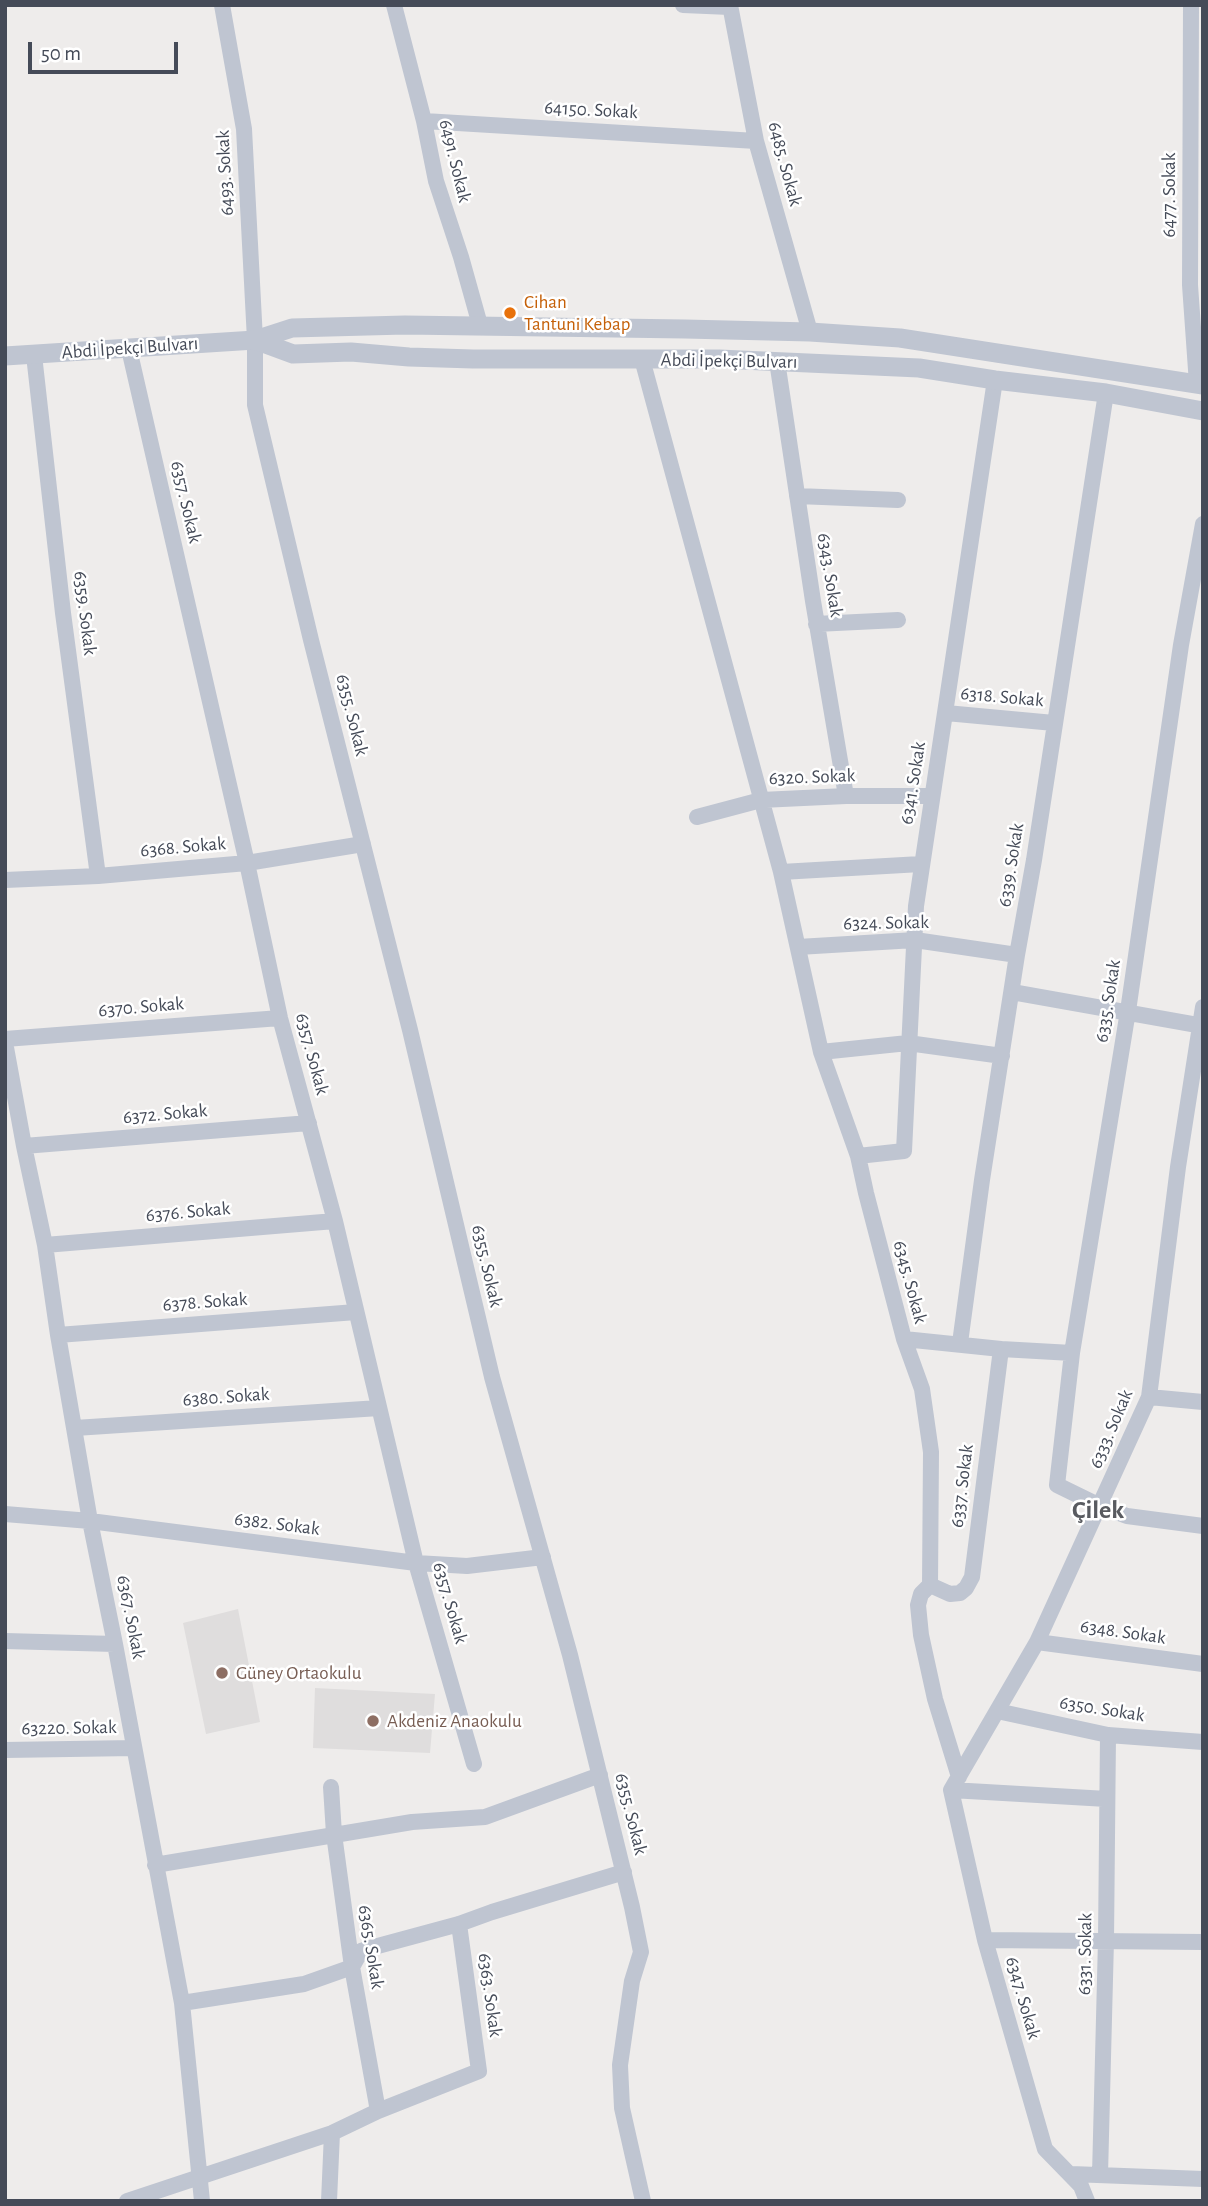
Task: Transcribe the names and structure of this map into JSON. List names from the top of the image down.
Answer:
{
  "streets": {
    "street": [
      "64150. Sokak",
      "6491. Sokak",
      "6485. Sokak",
      "6493. Sokak",
      "6477. Sokak",
      "Abdi İpekçi Bulvarı",
      "6357. Sokak",
      "6343. Sokak",
      "6359. Sokak",
      "6318. Sokak",
      "6355. Sokak",
      "6320. Sokak",
      "6341. Sokak",
      "6368. Sokak",
      "6339. Sokak",
      "6324. Sokak",
      "6335. Sokak",
      "6370. Sokak",
      "6372. Sokak",
      "6376. Sokak",
      "6345. Sokak",
      "6378. Sokak",
      "6380. Sokak",
      "6333. Sokak",
      "6337. Sokak",
      "6382. Sokak",
      "6367. Sokak",
      "6348. Sokak",
      "6350. Sokak",
      "63220. Sokak",
      "6365. Sokak",
      "6331. Sokak",
      "6363. Sokak",
      "6347. Sokak"
    ]
  },
  "crossings": [
    ["64150. Sokak", "6491. Sokak"],
    ["64150. Sokak", "6485. Sokak"],
    ["6491. Sokak", "Abdi İpekçi Bulvarı"],
    ["6485. Sokak", "Abdi İpekçi Bulvarı"],
    ["6493. Sokak", "Abdi İpekçi Bulvarı"],
    ["6493. Sokak", "6355. Sokak"],
    ["6477. Sokak", "Abdi İpekçi Bulvarı"],
    ["Abdi İpekçi Bulvarı", "6357. Sokak"],
    ["Abdi İpekçi Bulvarı", "6343. Sokak"],
    ["Abdi İpekçi Bulvarı", "6359. Sokak"],
    ["Abdi İpekçi Bulvarı", "6355. Sokak"],
    ["Abdi İpekçi Bulvarı", "6341. Sokak"],
    ["Abdi İpekçi Bulvarı", "6339. Sokak"],
    ["Abdi İpekçi Bulvarı", "6345. Sokak"],
    ["6357. Sokak", "6368. Sokak"],
    ["6357. Sokak", "6370. Sokak"],
    ["6357. Sokak", "6372. Sokak"],
    ["6357. Sokak", "6376. Sokak"],
    ["6357. Sokak", "6378. Sokak"],
    ["6357. Sokak", "6380. Sokak"],
    ["6357. Sokak", "6382. Sokak"],
    ["6343. Sokak", "6320. Sokak"],
    ["6359. Sokak", "6368. Sokak"],
    ["6318. Sokak", "6341. Sokak"],
    ["6318. Sokak", "6339. Sokak"],
    ["6355. Sokak", "6368. Sokak"],
    ["6355. Sokak", "6382. Sokak"],
    ["6320. Sokak", "6341. Sokak"],
    ["6320. Sokak", "6345. Sokak"],
    ["6341. Sokak", "6324. Sokak"],
    ["6341. Sokak", "6345. Sokak"],
    ["6339. Sokak", "6324. Sokak"],
    ["6324. Sokak", "6345. Sokak"],
    ["6335. Sokak", "6333. Sokak"],
    ["6370. Sokak", "6367. Sokak"],
    ["6372. Sokak", "6367. Sokak"],
    ["6376. Sokak", "6367. Sokak"],
    ["6345. Sokak", "6333. Sokak"],
    ["6345. Sokak", "6337. Sokak"],
    ["6345. Sokak", "6347. Sokak"],
    ["6378. Sokak", "6367. Sokak"],
    ["6380. Sokak", "6367. Sokak"],
    ["6333. Sokak", "6348. Sokak"],
    ["6333. Sokak", "6350. Sokak"],
    ["6333. Sokak", "6347. Sokak"],
    ["6382. Sokak", "6367. Sokak"],
    ["6367. Sokak", "63220. Sokak"],
    ["6350. Sokak", "6331. Sokak"],
    ["6365. Sokak", "6363. Sokak"]
  ],
  "districts": ["Çilek"],
  "places": ["Cihan Tantuni Kebap", "Güney Ortaokulu", "Akdeniz Anaokulu"],
  "scale_bar": "50 m"
}
